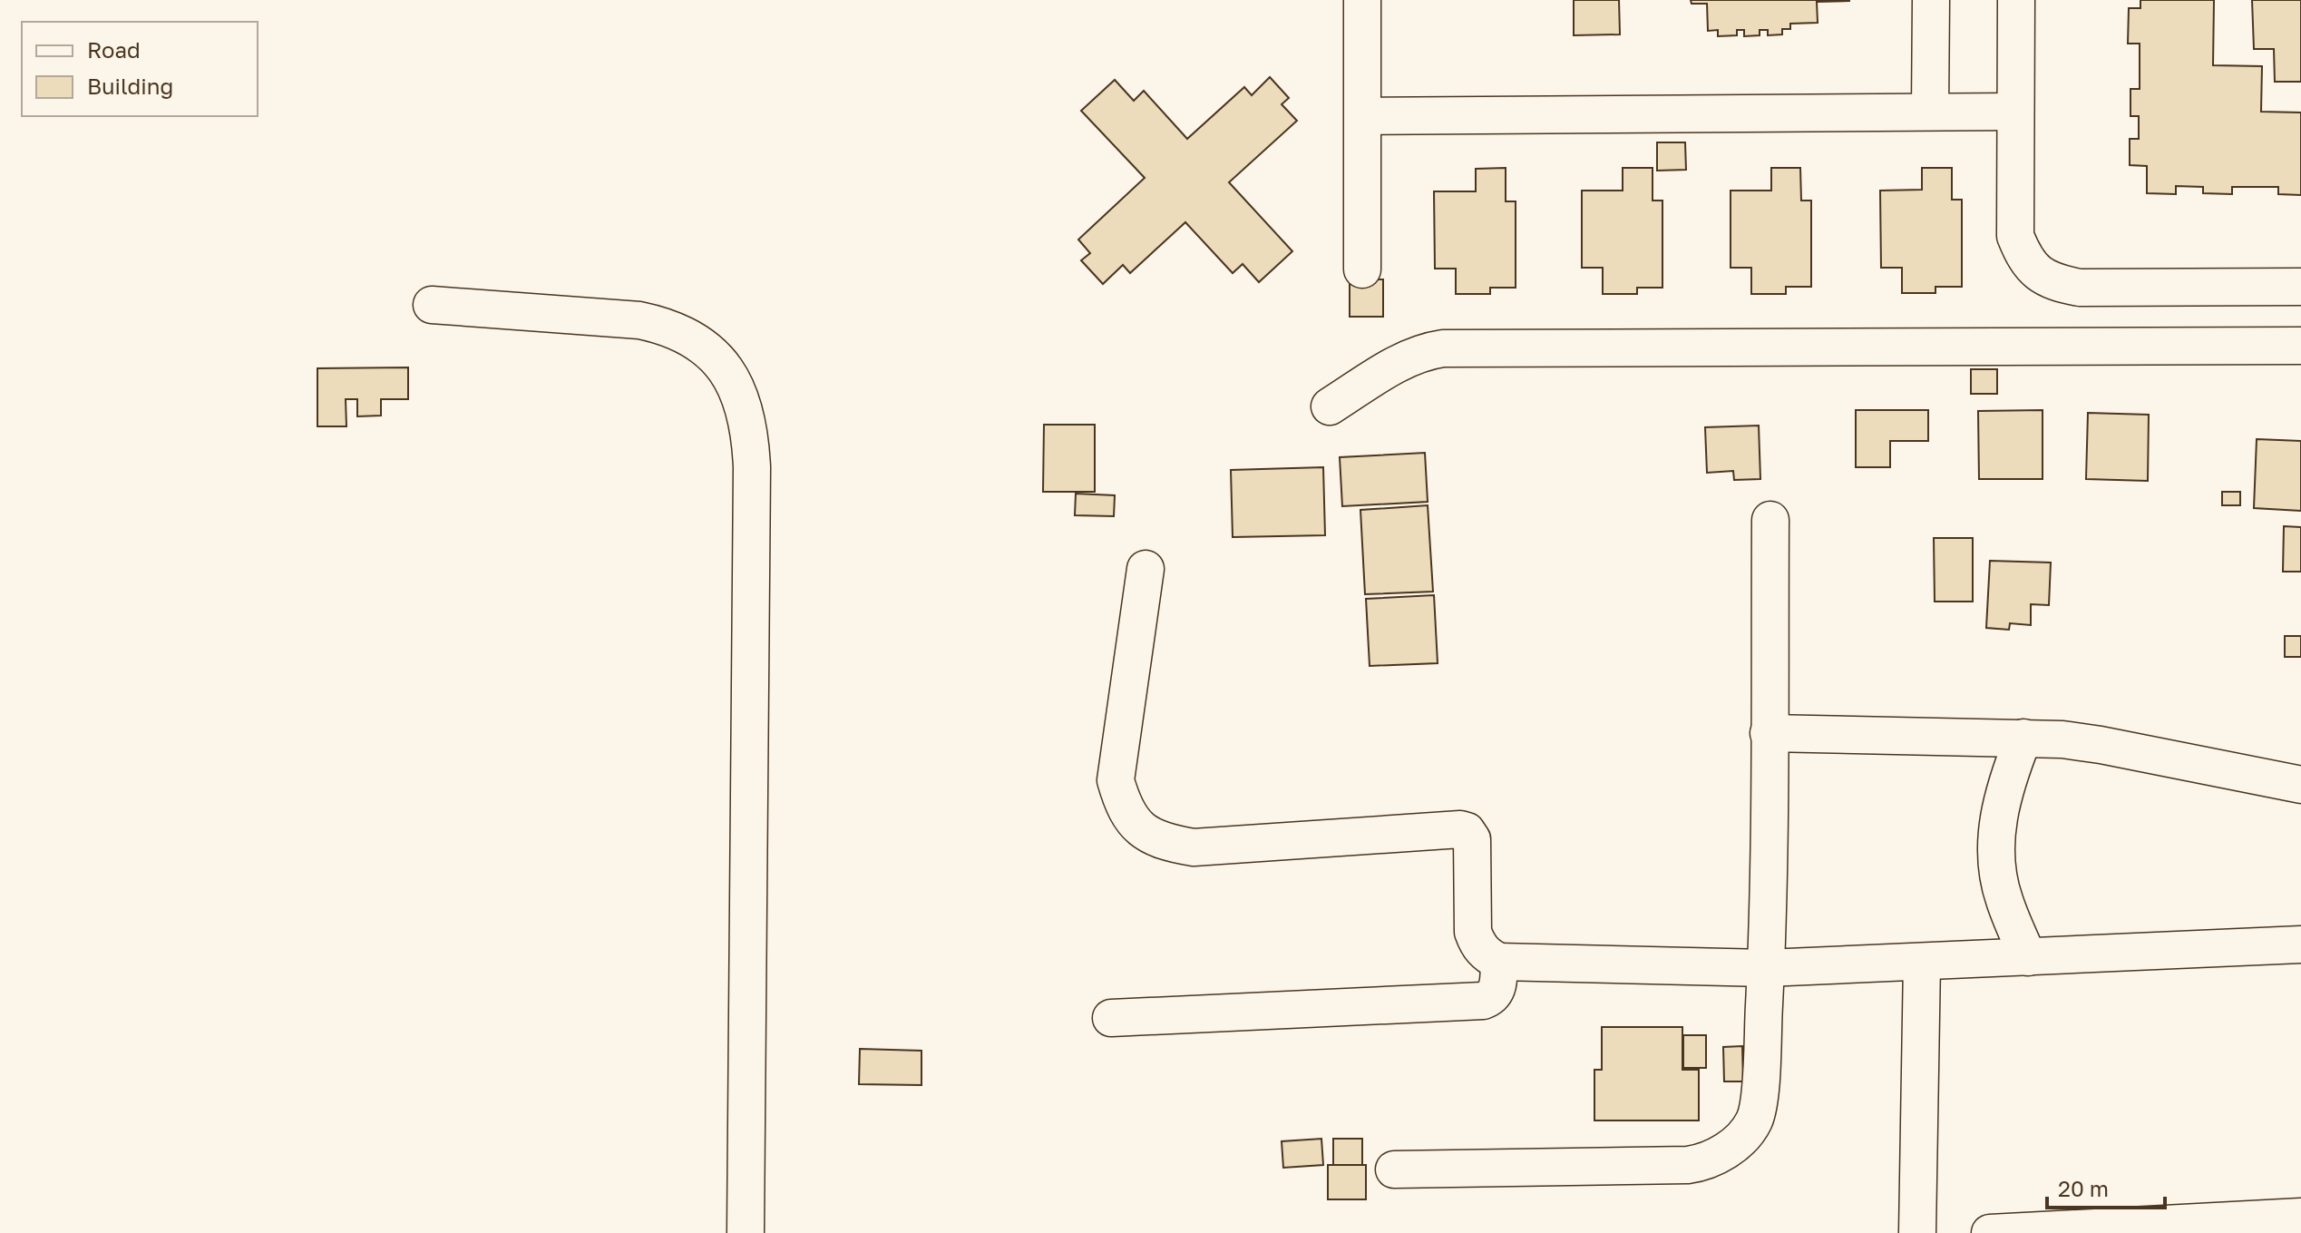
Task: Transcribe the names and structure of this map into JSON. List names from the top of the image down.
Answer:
{
  "legend": ["Road", "Building"],
  "scale_bar": "20 m"
}
